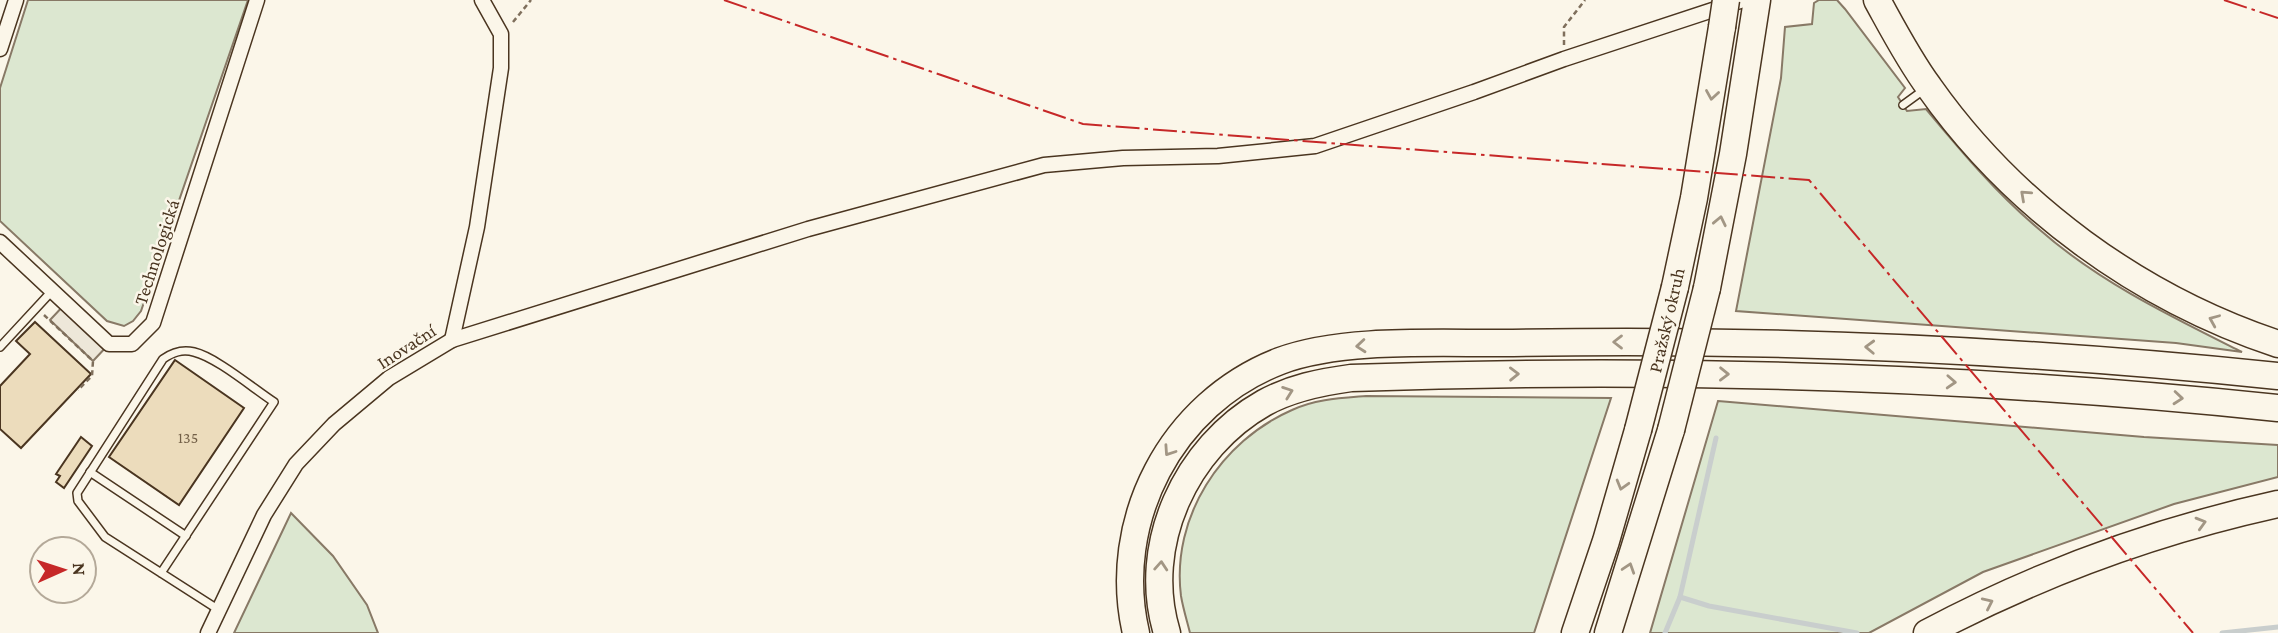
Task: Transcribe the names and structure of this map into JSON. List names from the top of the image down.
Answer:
{
  "streets": {
    "highway": ["Pražský okruh"],
    "street": ["Technologická", "Inovační"]
  },
  "house_numbers": ["135"],
  "north": "right"
}
